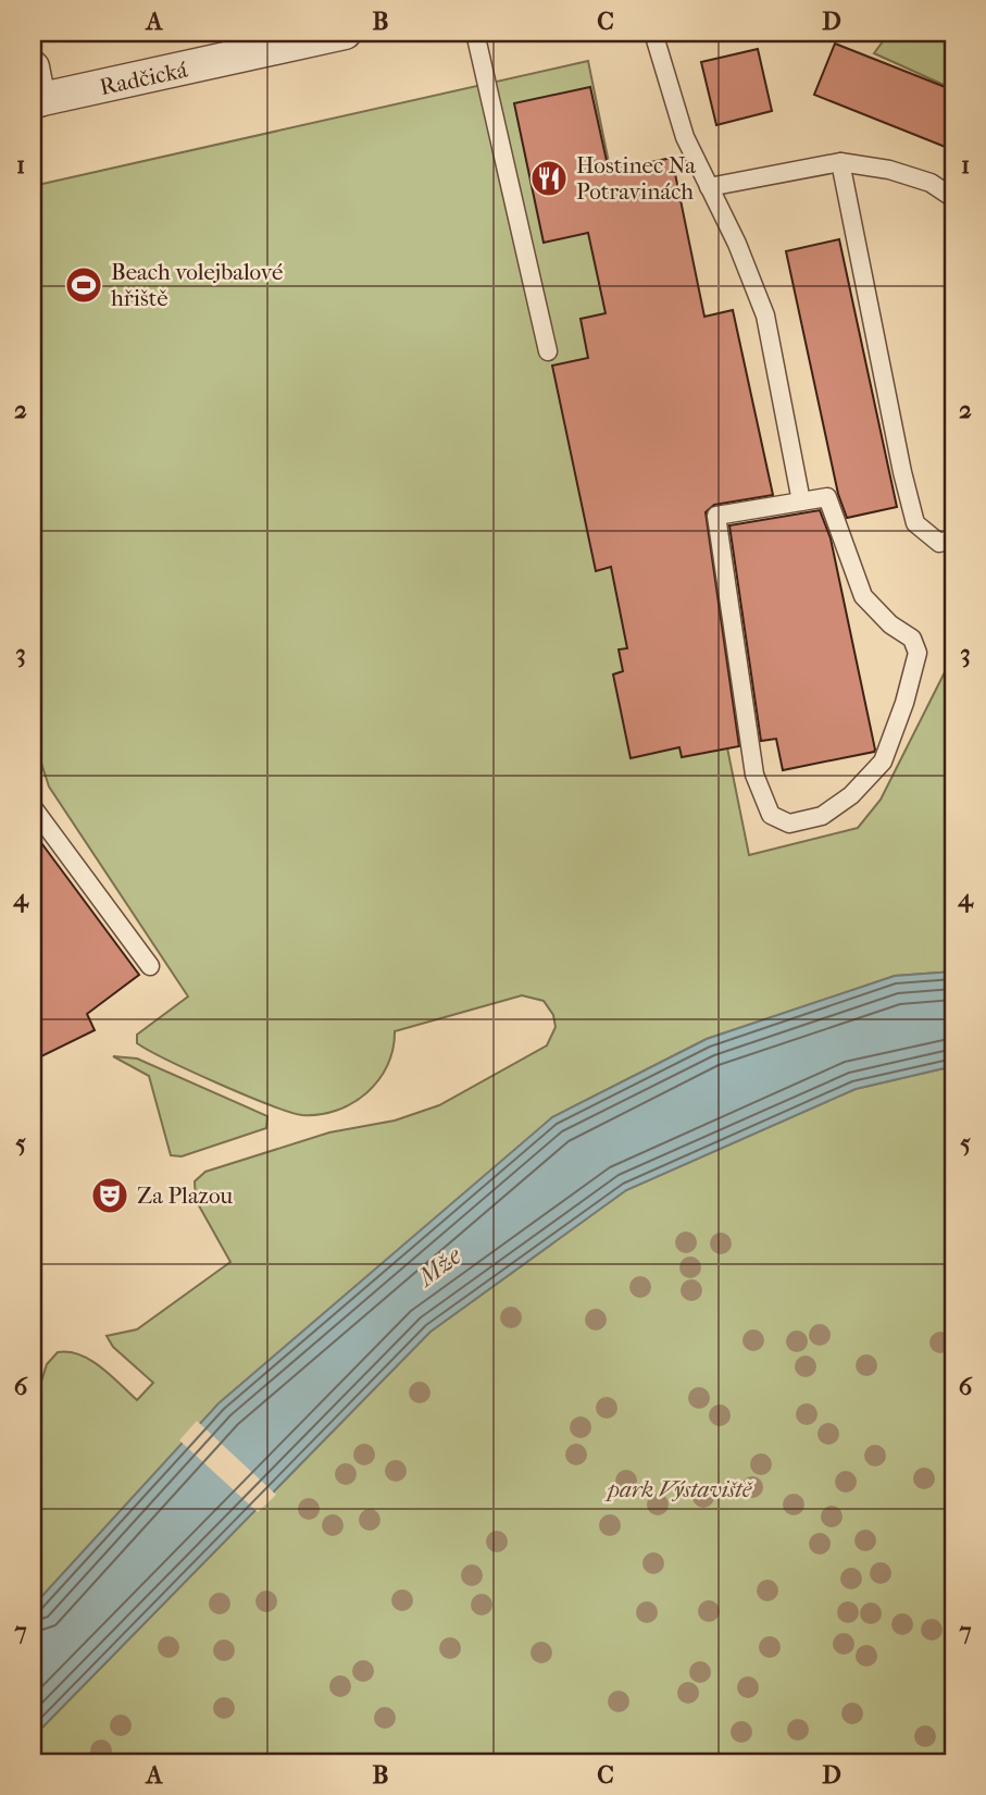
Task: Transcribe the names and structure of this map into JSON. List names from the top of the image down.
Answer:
{
  "streets": {
    "street": ["Radčická"]
  },
  "water": ["Mže"],
  "parks": ["park Výstaviště"],
  "places": {
    "restaurant": ["Hostinec Na Potravinách"],
    "sports": ["Beach volejbalové hřiště"],
    "theatre": ["Za Plazou"]
  },
  "grid": {
    "columns": [
      "A",
      "B",
      "C",
      "D"
    ],
    "rows": [
      "1",
      "2",
      "3",
      "4",
      "5",
      "6",
      "7"
    ]
  }
}
